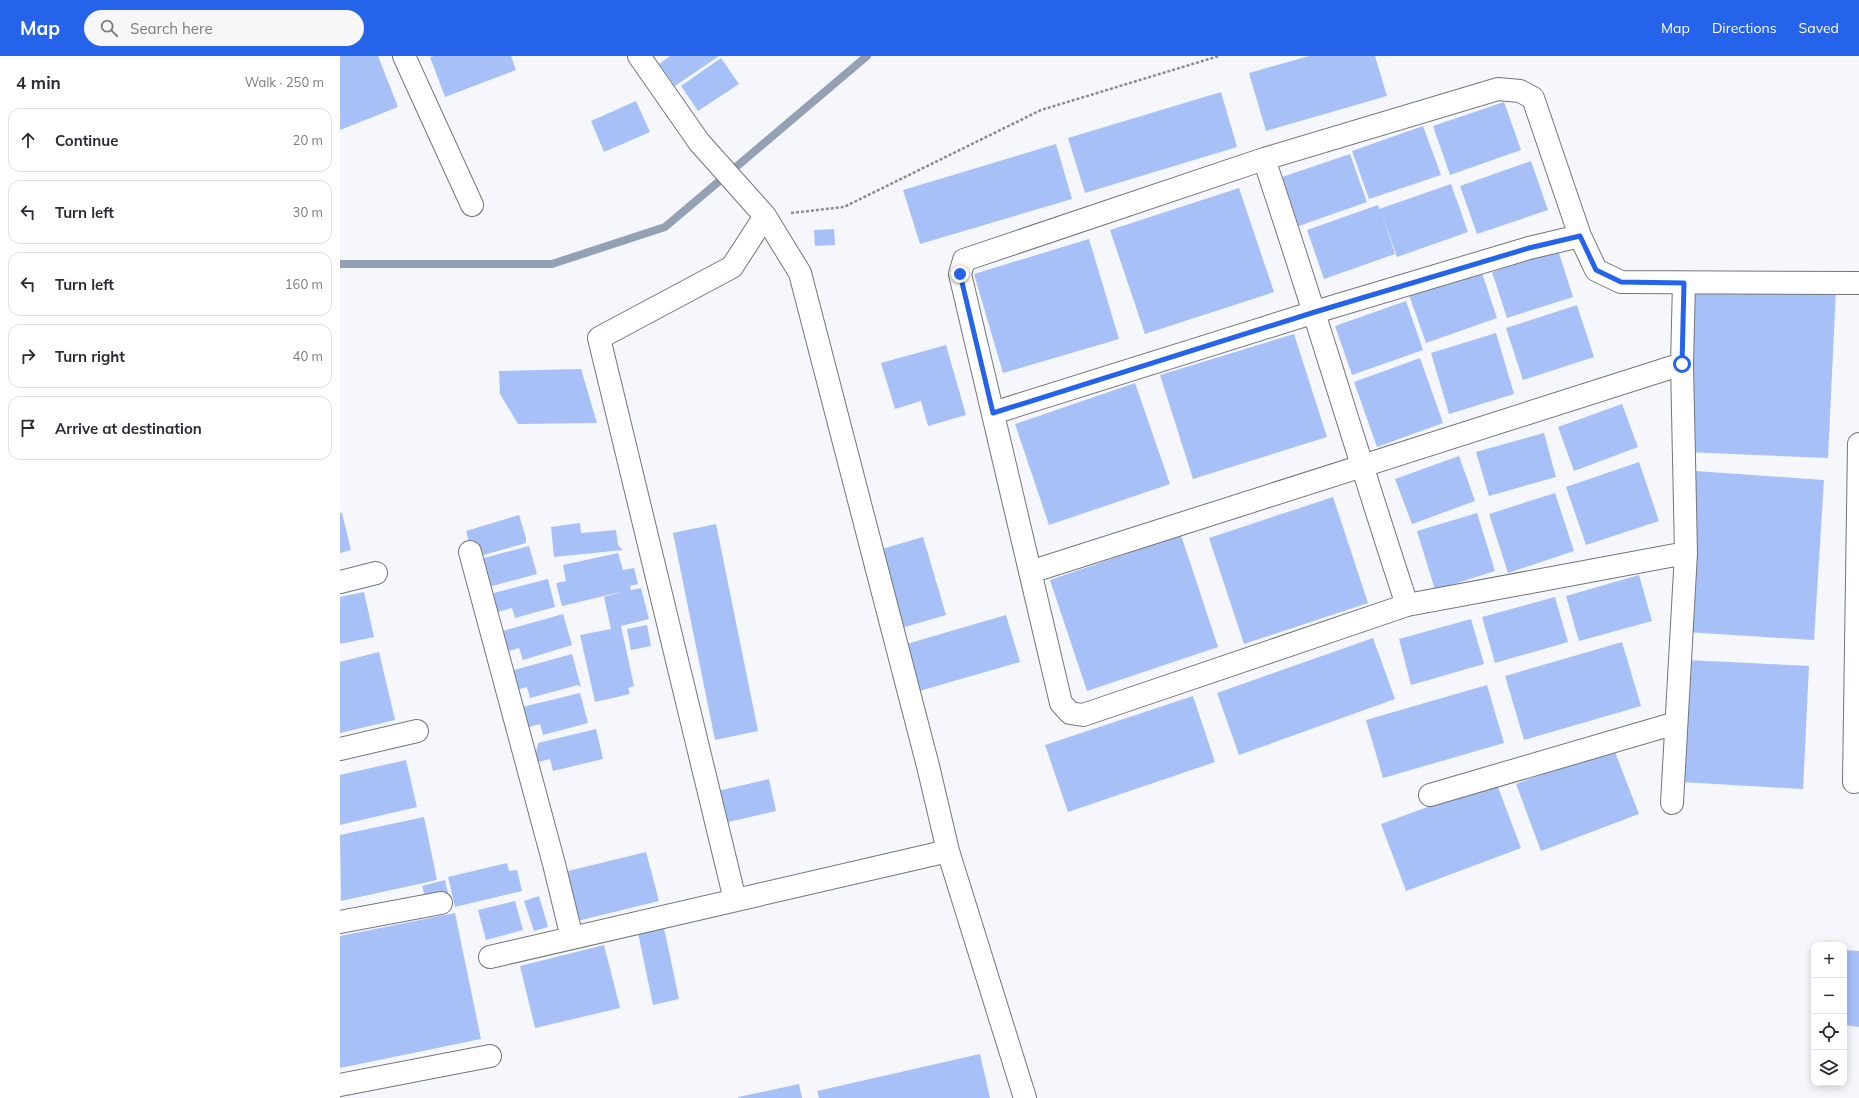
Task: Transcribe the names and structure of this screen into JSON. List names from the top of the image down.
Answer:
{
  "page": {
    "header": "Map",
    "search": "Search here",
    "nav": ["Map", "Directions", "Saved"],
    "heading": ["4 min", "Walk · 250 m"],
    "list": [
      ["Continue", "20 m"],
      ["Turn left", "30 m"],
      ["Turn left", "160 m"],
      ["Turn right", "40 m"],
      "Arrive at destination"
    ],
    "map_buttons": ["+", "−"]
  }
}
